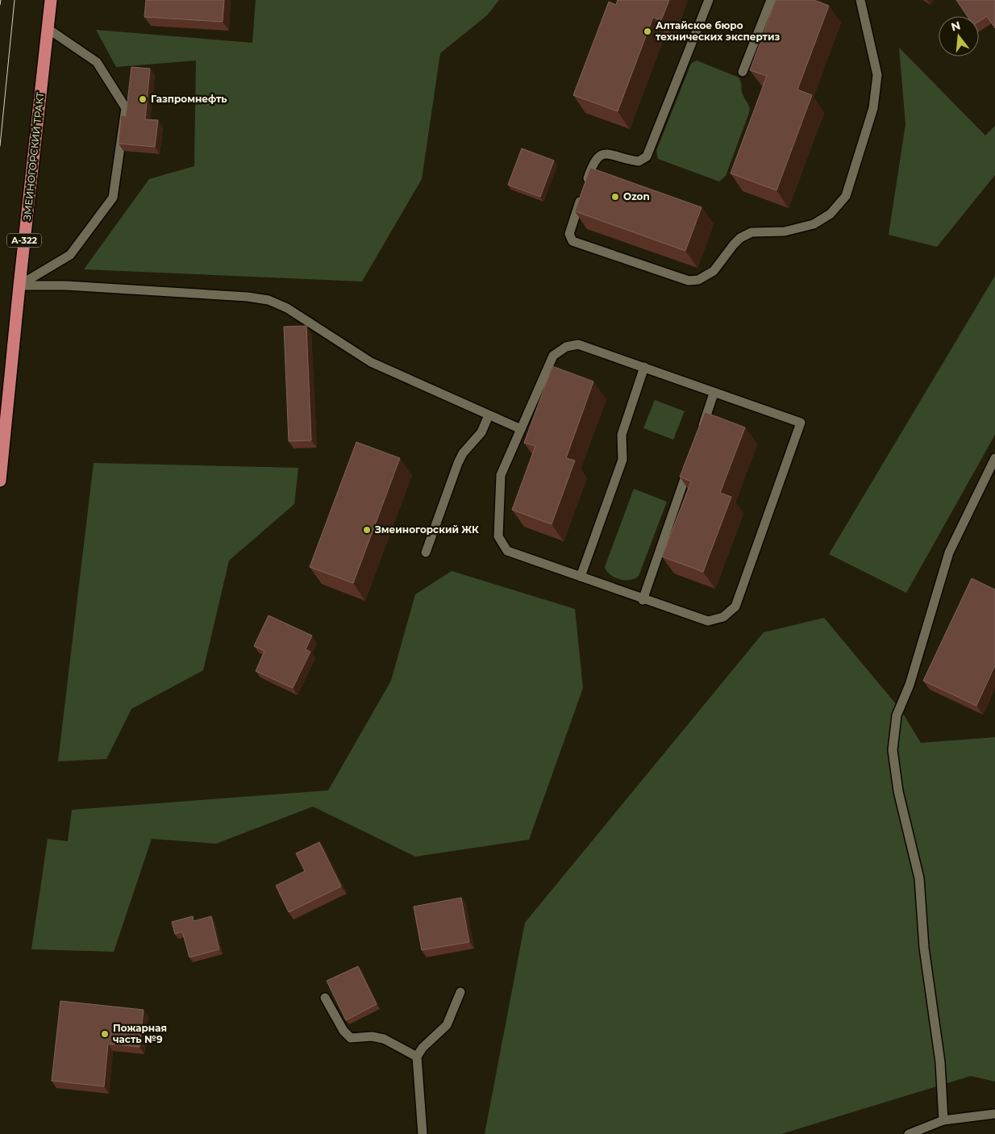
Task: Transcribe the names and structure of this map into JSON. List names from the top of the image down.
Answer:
{
  "streets": {
    "highway": ["ЗМЕИНОГОРСКИЙ ТРАКТ", "А-322"]
  },
  "places": [
    "Алтайское бюро технических экспертиз",
    "Газпромнефть",
    "Ozon",
    "Змеиногорский ЖК",
    "Пожарная часть №9"
  ],
  "north": "top"
}
